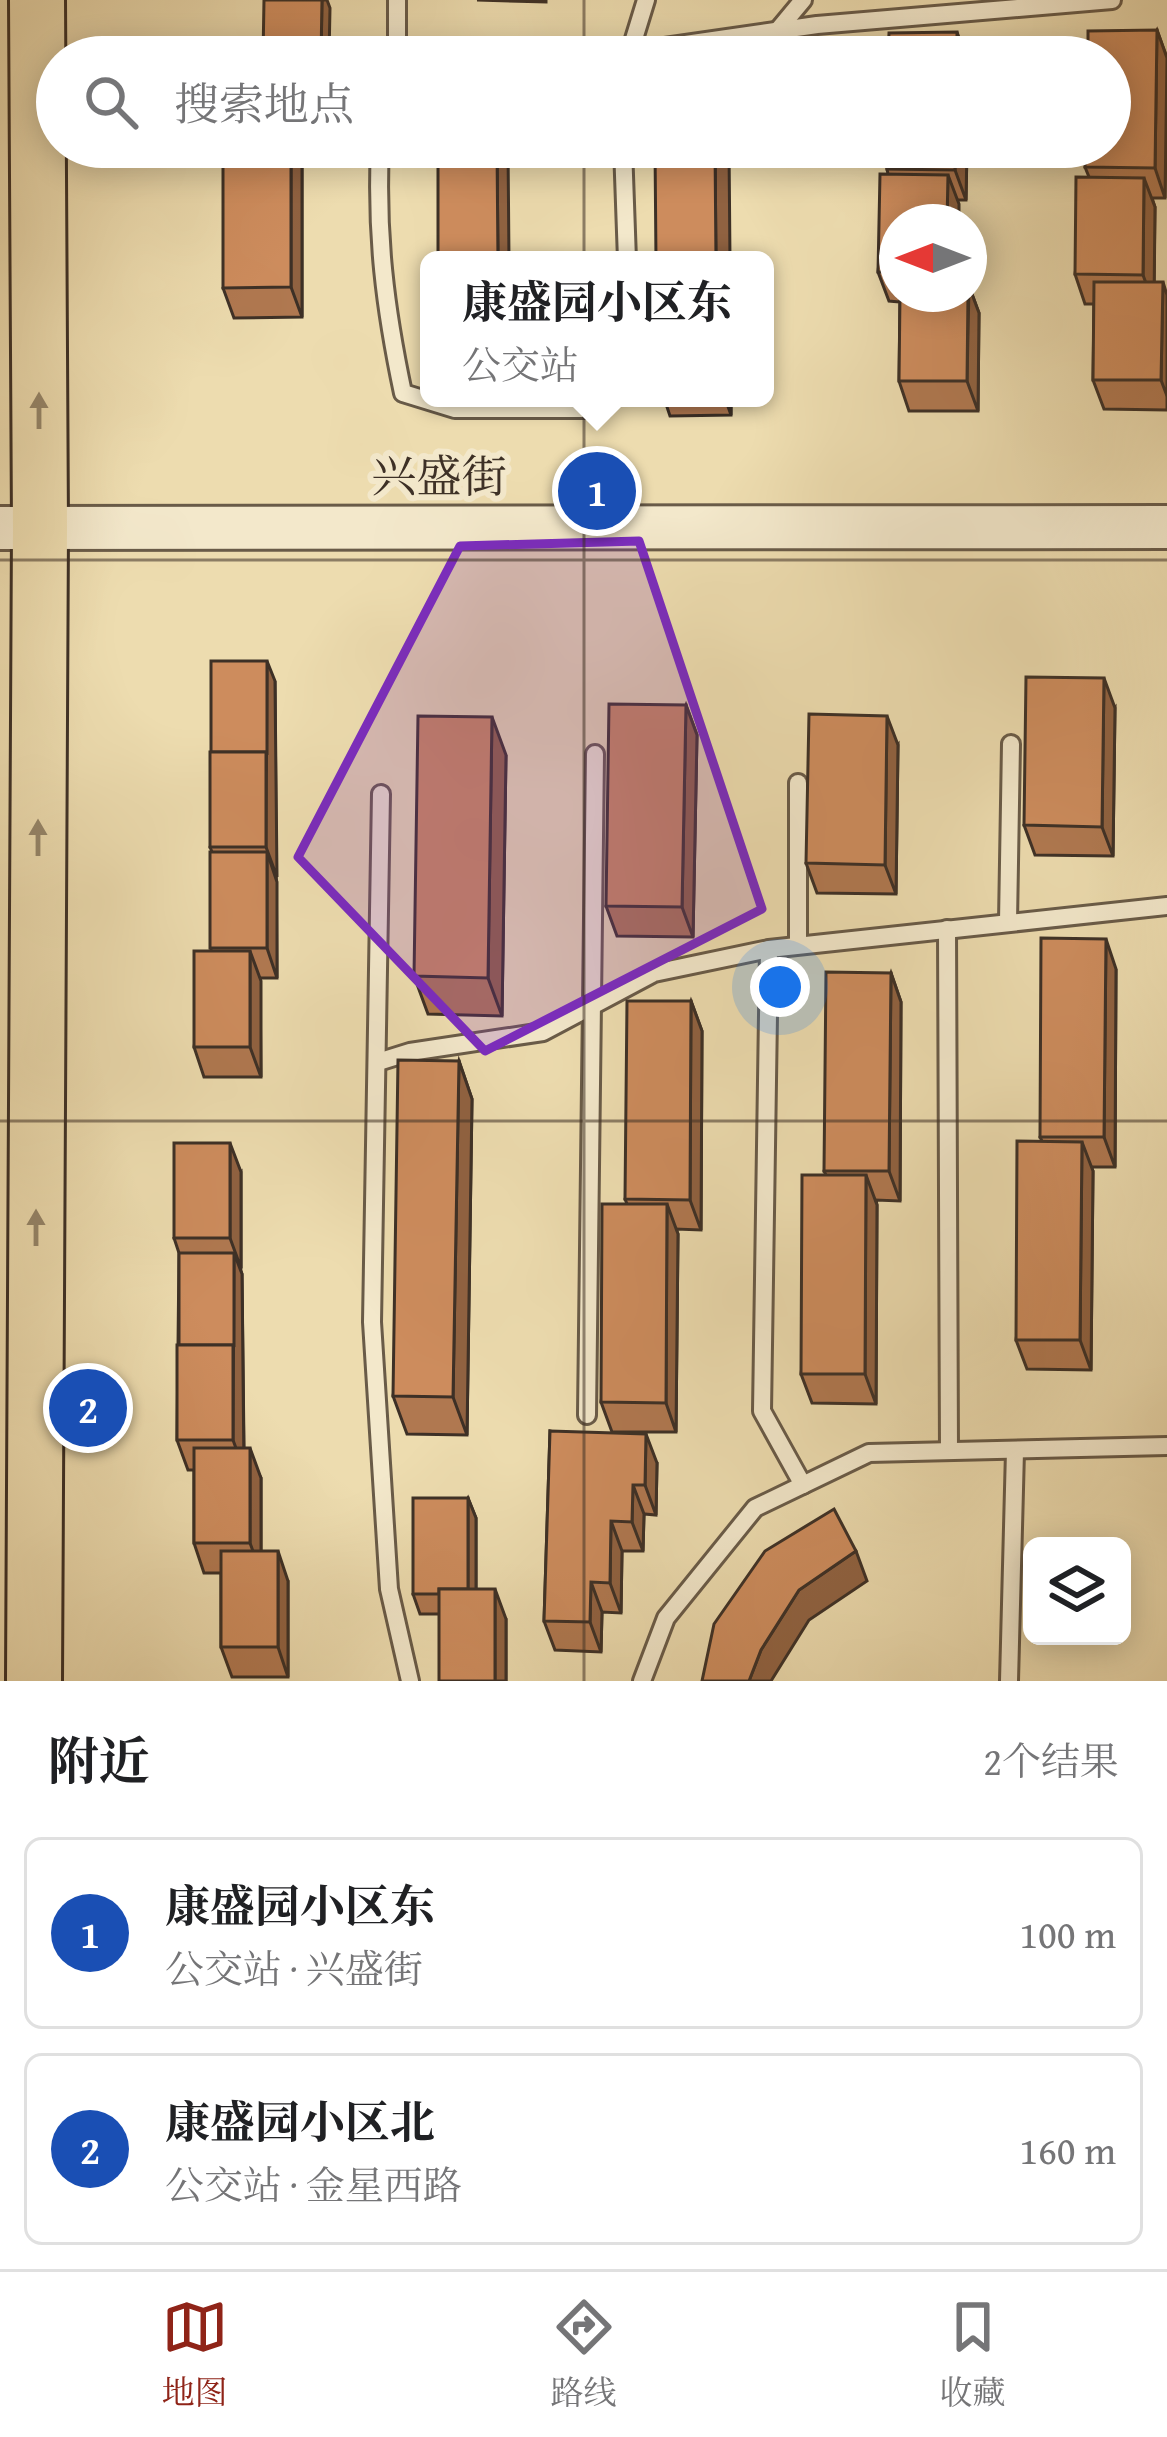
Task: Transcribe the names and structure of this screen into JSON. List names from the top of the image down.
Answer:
{
  "streets": {
    "street": ["兴盛街"]
  },
  "north": "left",
  "page": {
    "search": "搜索地点",
    "popup": ["康盛园小区东", "公交站"],
    "pins": ["1", "2"],
    "heading": ["附近", "2个结果"],
    "list": [
      {
        "mark": "1",
        "name": "康盛园小区东",
        "note": "公交站 · 兴盛街",
        "value": "100 m"
      },
      {
        "mark": "2",
        "name": "康盛园小区北",
        "note": "公交站 · 金星西路",
        "value": "160 m"
      }
    ],
    "nav": ["地图", "路线", "收藏"]
  }
}
